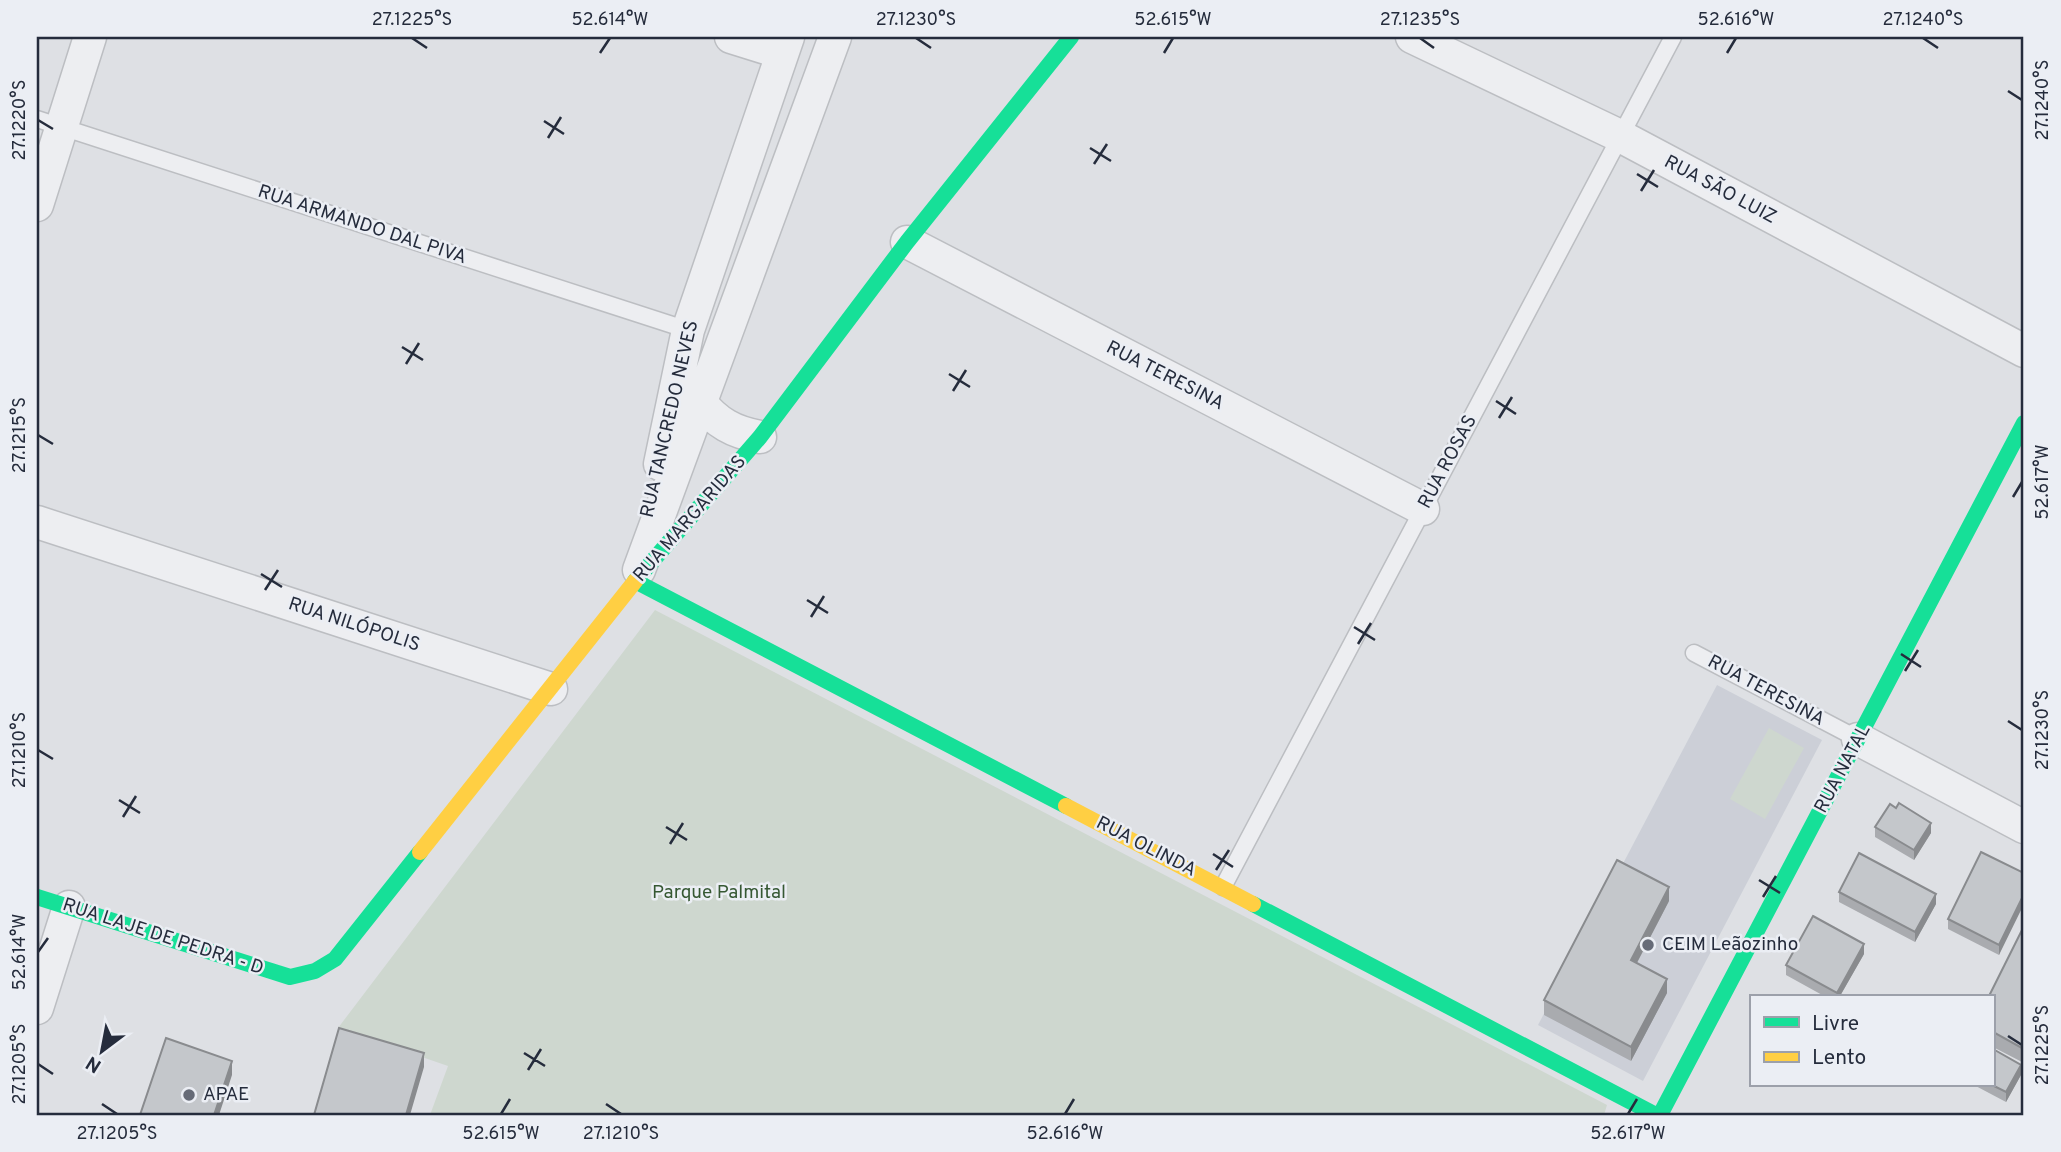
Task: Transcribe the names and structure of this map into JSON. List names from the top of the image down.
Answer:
{
  "streets": {
    "street": [
      "RUA SÃO LUIZ",
      "RUA TERESINA",
      "RUA TANCREDO NEVES",
      "RUA MARGARIDAS",
      "RUA NILÓPOLIS",
      "RUA NATAL",
      "RUA OLINDA",
      "RUA LAJE DE PEDRA - D"
    ],
    "lane": ["RUA ARMANDO DAL PIVA", "RUA ROSAS"]
  },
  "crossings": [
    ["RUA SÃO LUIZ", "RUA ROSAS"],
    ["RUA ARMANDO DAL PIVA", "RUA TANCREDO NEVES"],
    ["RUA TERESINA", "RUA ROSAS"],
    ["RUA TERESINA", "RUA MARGARIDAS"],
    ["RUA TERESINA", "RUA NATAL"],
    ["RUA TANCREDO NEVES", "RUA MARGARIDAS"],
    ["RUA TANCREDO NEVES", "RUA OLINDA"],
    ["RUA ROSAS", "RUA OLINDA"],
    ["RUA MARGARIDAS", "RUA NILÓPOLIS"],
    ["RUA MARGARIDAS", "RUA OLINDA"],
    ["RUA MARGARIDAS", "RUA LAJE DE PEDRA - D"],
    ["RUA NATAL", "RUA OLINDA"]
  ],
  "parks": ["Parque Palmital"],
  "places": ["CEIM Leãozinho", "APAE"],
  "legend": ["Livre", "Lento"],
  "north": "bottom left",
  "coordinates": [
    "27.1225°S",
    "52.614°W",
    "27.1230°S",
    "52.615°W",
    "27.1235°S",
    "52.616°W",
    "27.1240°S",
    "27.1220°S",
    "27.1215°S",
    "52.617°W",
    "27.1210°S",
    "27.1205°S"
  ]
}
